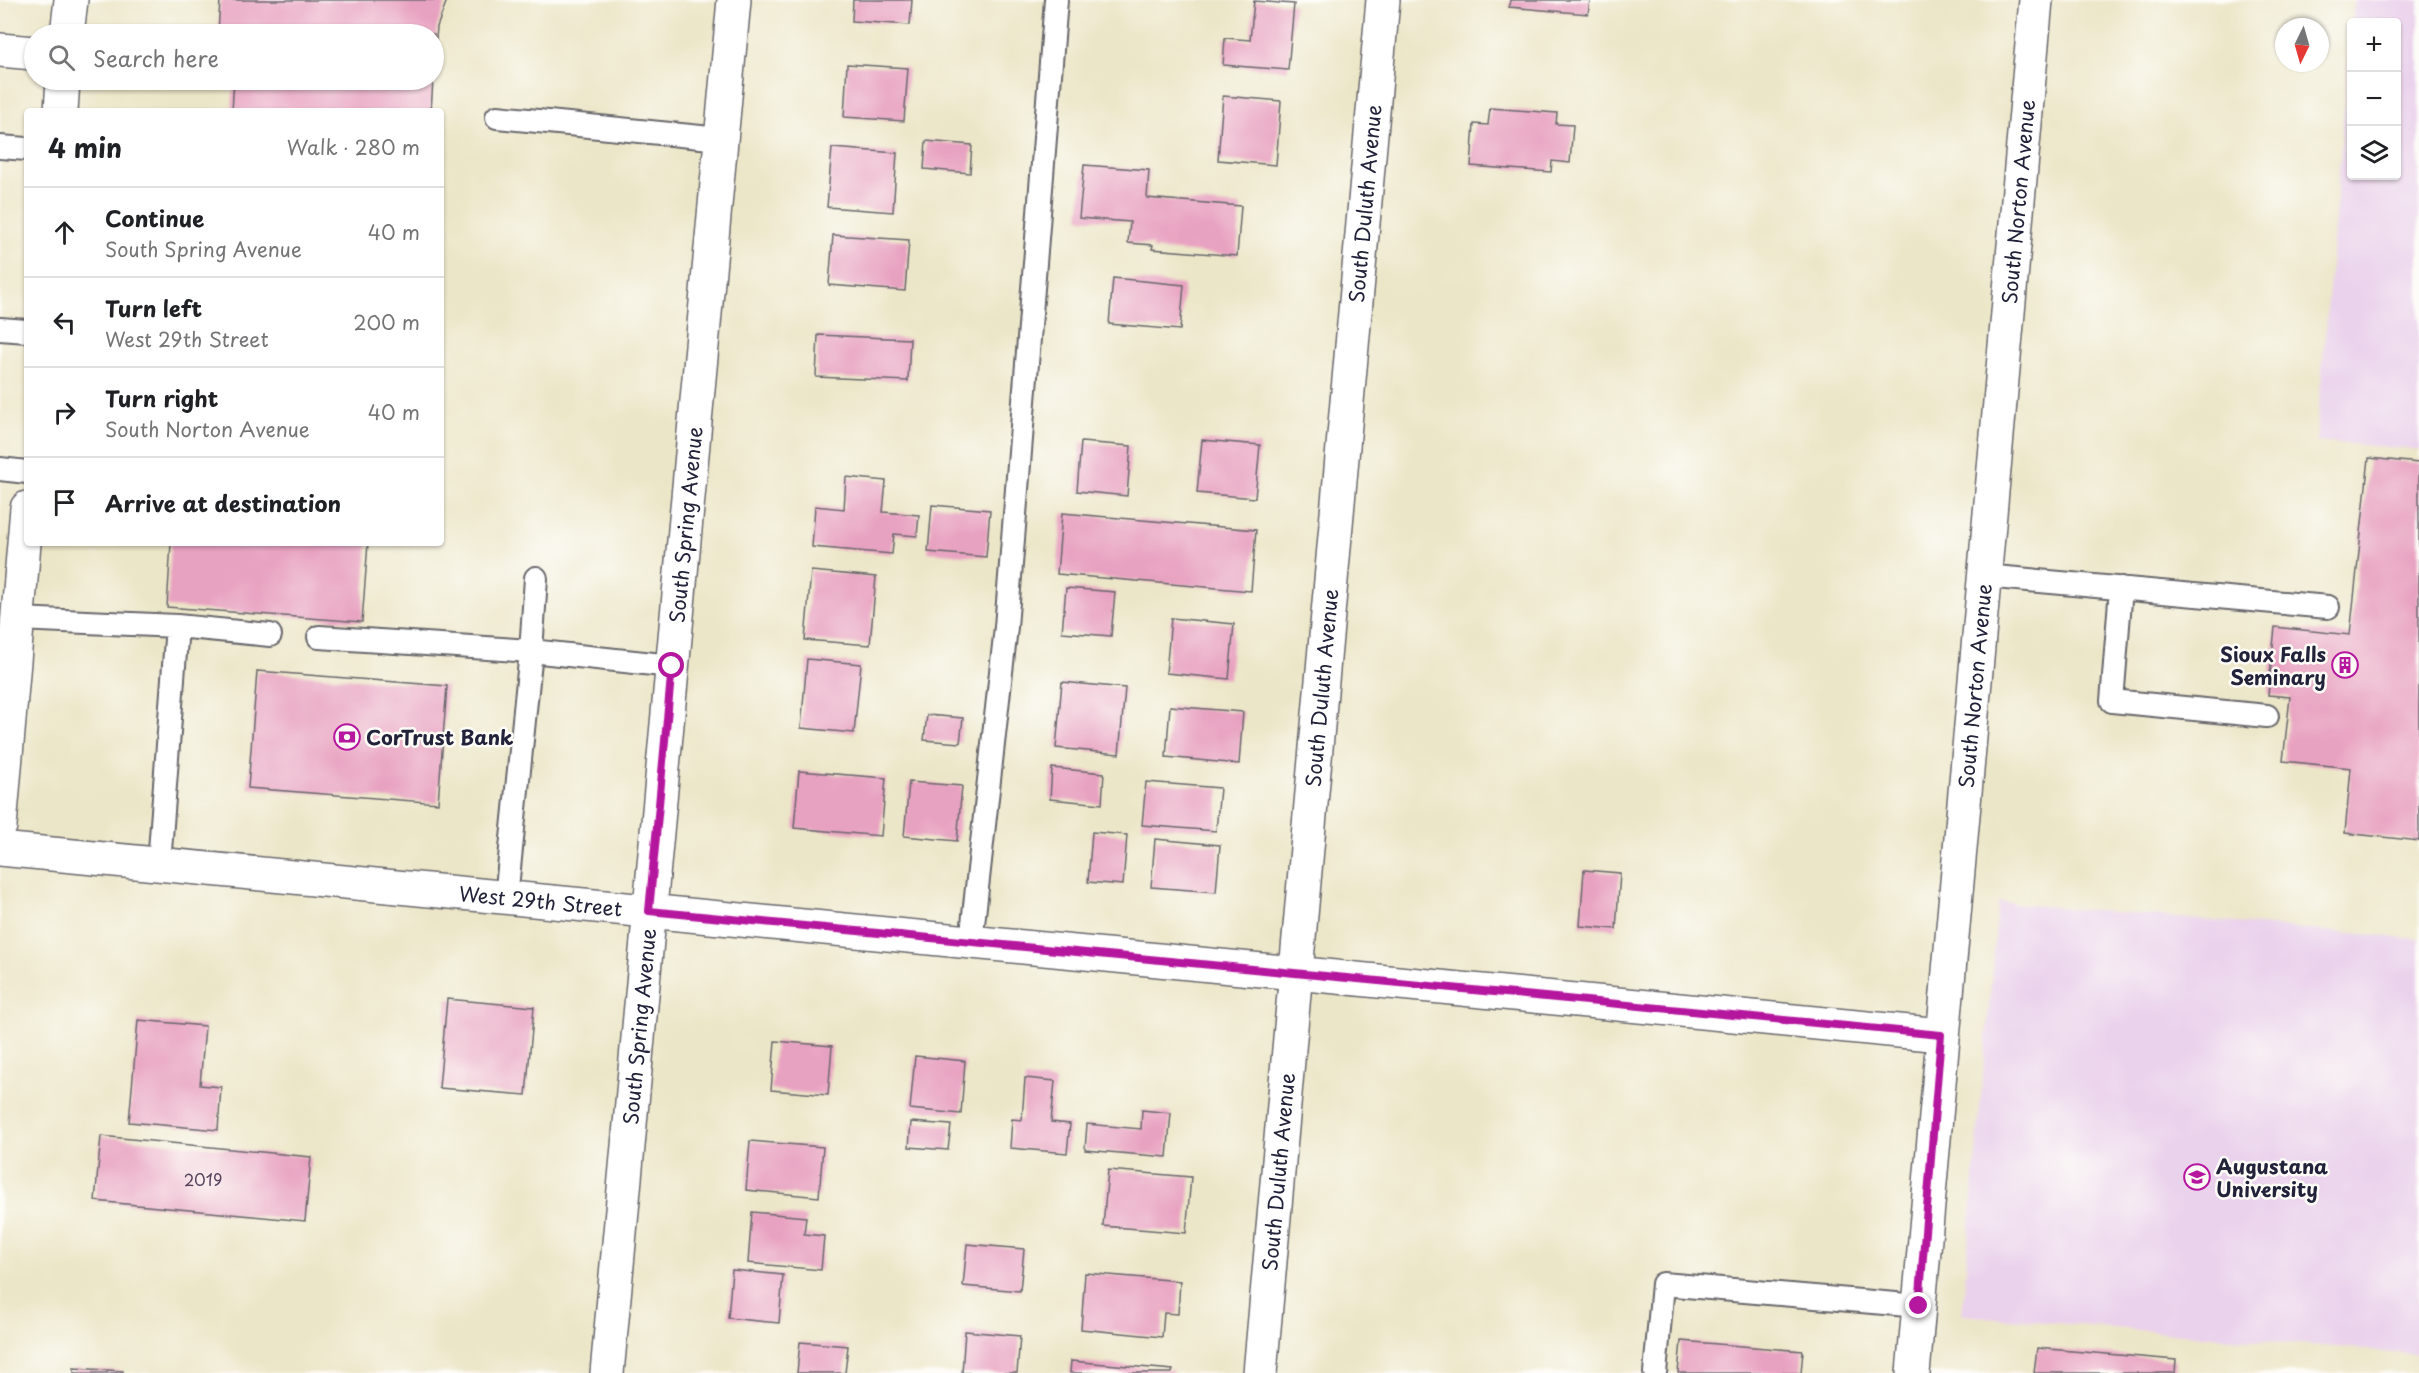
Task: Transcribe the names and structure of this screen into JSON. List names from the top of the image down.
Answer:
{
  "streets": {
    "street": [
      "South Duluth Avenue",
      "South Norton Avenue",
      "South Spring Avenue",
      "West 29th Street"
    ]
  },
  "crossings": [
    ["South Duluth Avenue", "West 29th Street"],
    ["South Norton Avenue", "West 29th Street"],
    ["South Spring Avenue", "West 29th Street"]
  ],
  "places": {
    "building": ["Sioux Falls Seminary"],
    "bank": ["CorTrust Bank"],
    "school or university": ["Augustana University"]
  },
  "house_numbers": ["2019"],
  "north": "bottom",
  "page": {
    "map_buttons": ["+", "−"],
    "search": "Search here",
    "heading": ["4 min", "Walk · 280 m"],
    "list": [
      ["Continue", "South Spring Avenue", "40 m"],
      ["Turn left", "West 29th Street", "200 m"],
      ["Turn right", "South Norton Avenue", "40 m"],
      "Arrive at destination"
    ]
  }
}
